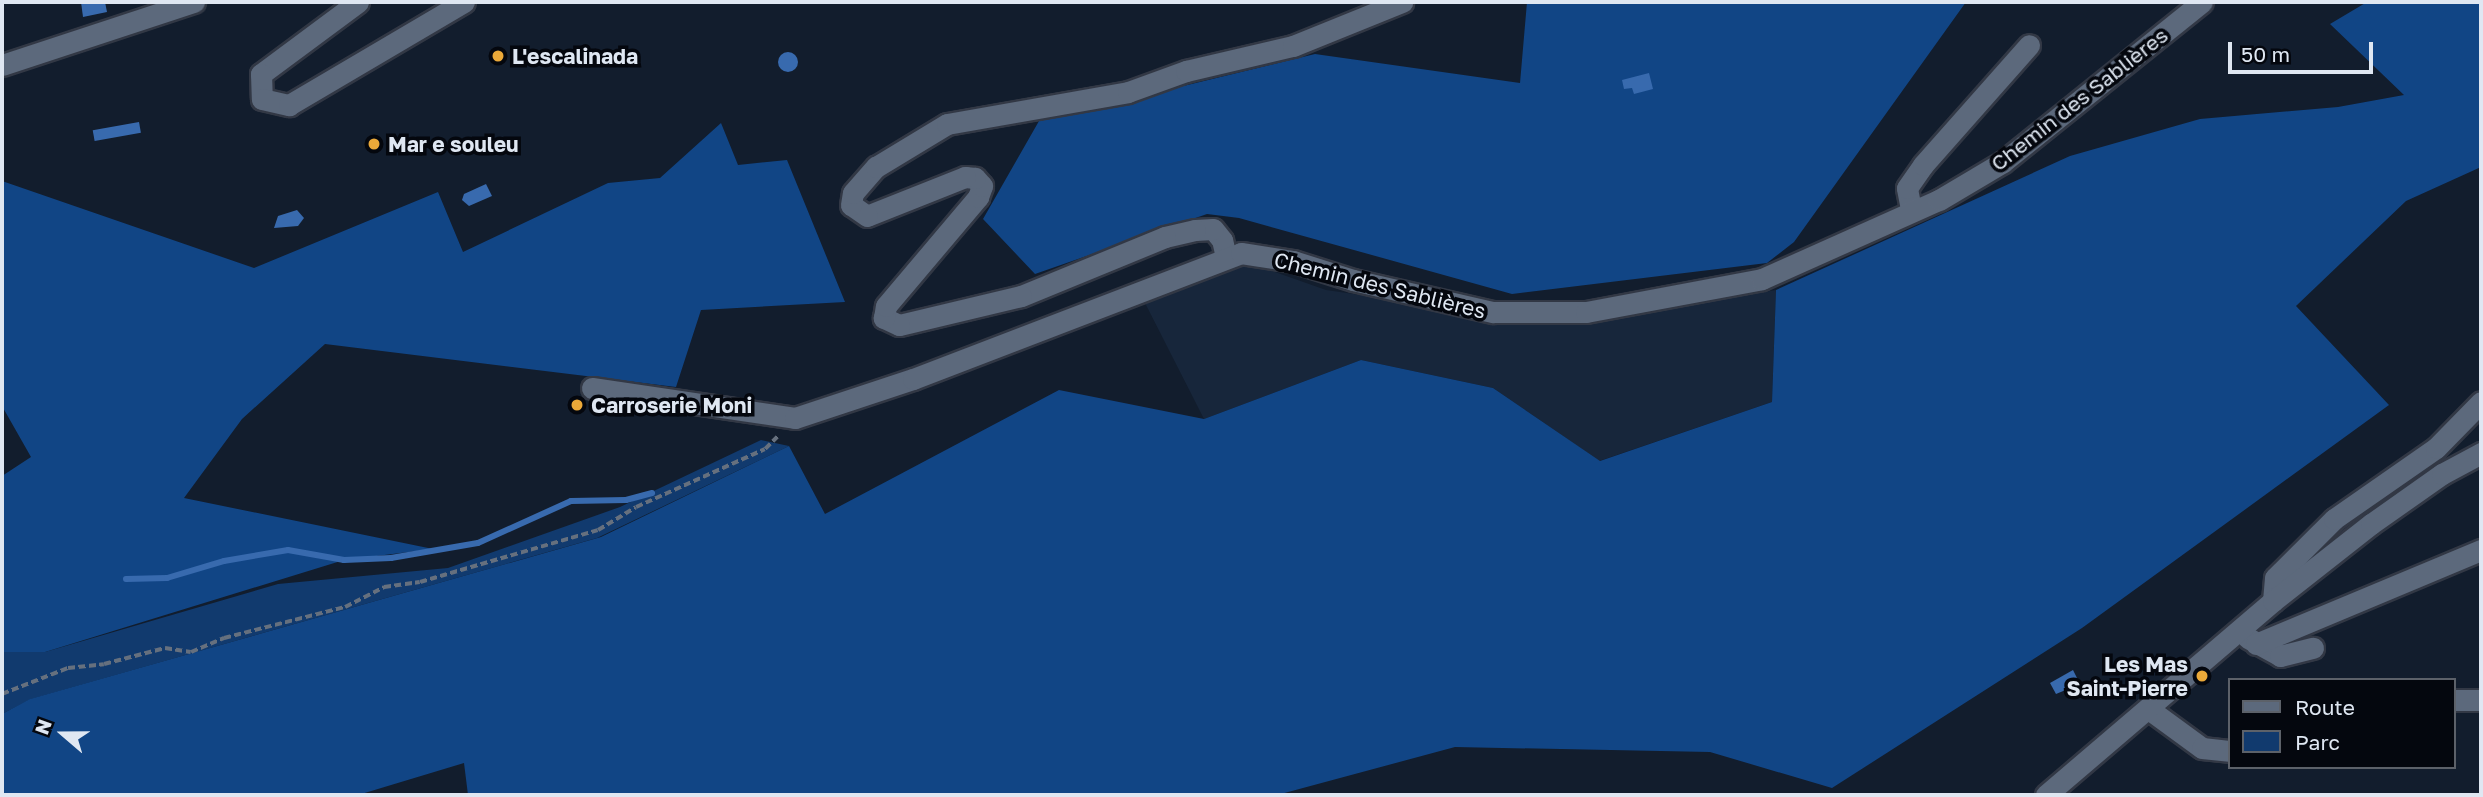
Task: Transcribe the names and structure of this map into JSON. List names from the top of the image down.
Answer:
{
  "streets": {
    "street": ["Chemin des Sablières"]
  },
  "places": [
    "L'escalinada",
    "Mar e souleu",
    "Carroserie Moni",
    "Les Mas Saint-Pierre"
  ],
  "legend": ["Route", "Parc"],
  "scale_bar": "50 m",
  "north": "left"
}
